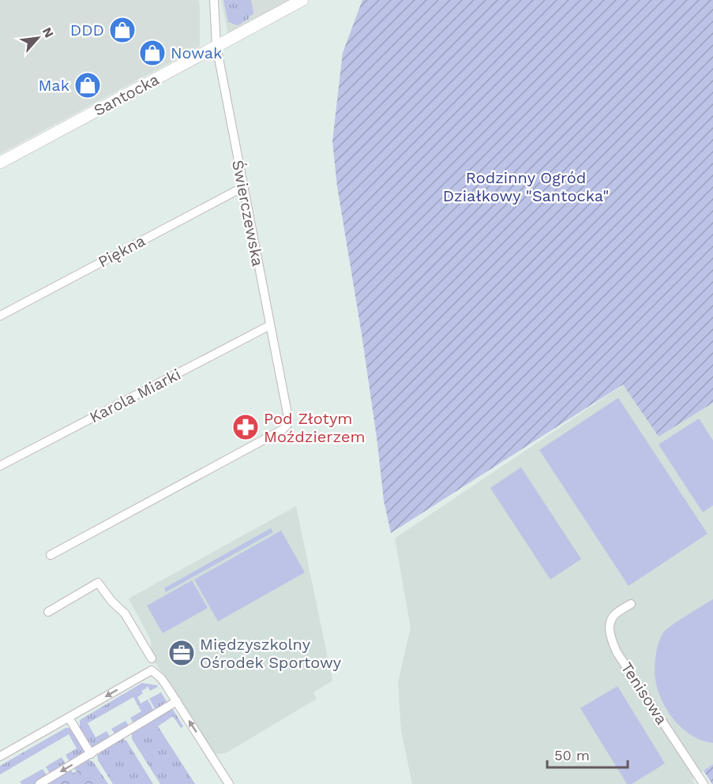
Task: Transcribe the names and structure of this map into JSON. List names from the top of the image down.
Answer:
{
  "streets": {
    "street": [
      "Santocka",
      "Świerczewska",
      "Piękna",
      "Karola Miarki",
      "Tenisowa"
    ]
  },
  "crossings": [
    ["Santocka", "Świerczewska"],
    ["Świerczewska", "Piękna"],
    ["Świerczewska", "Karola Miarki"]
  ],
  "parks": ["Rodzinny Ogród Działkowy \"Santocka\""],
  "places": {
    "shop": ["DDD", "Nowak", "Mak"],
    "pharmacy": ["Pod Złotym Moździerzem"],
    "office": ["Międzyszkolny Ośrodek Sportowy"]
  },
  "scale_bar": "50 m",
  "north": "top right"
}
